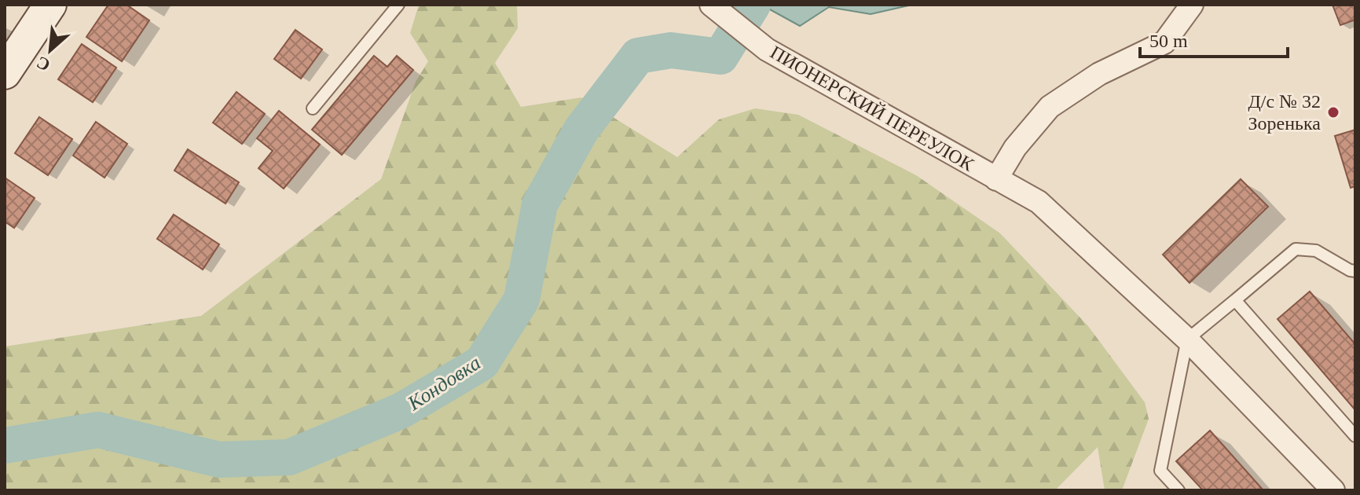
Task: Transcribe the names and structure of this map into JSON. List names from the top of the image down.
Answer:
{
  "streets": {
    "street": ["ПИОНЕРСКИЙ ПЕРЕУЛОК"]
  },
  "water": ["Кондовка"],
  "places": ["Д/с № 32 Зоренька"],
  "scale_bar": "50 m",
  "north": "bottom left"
}
